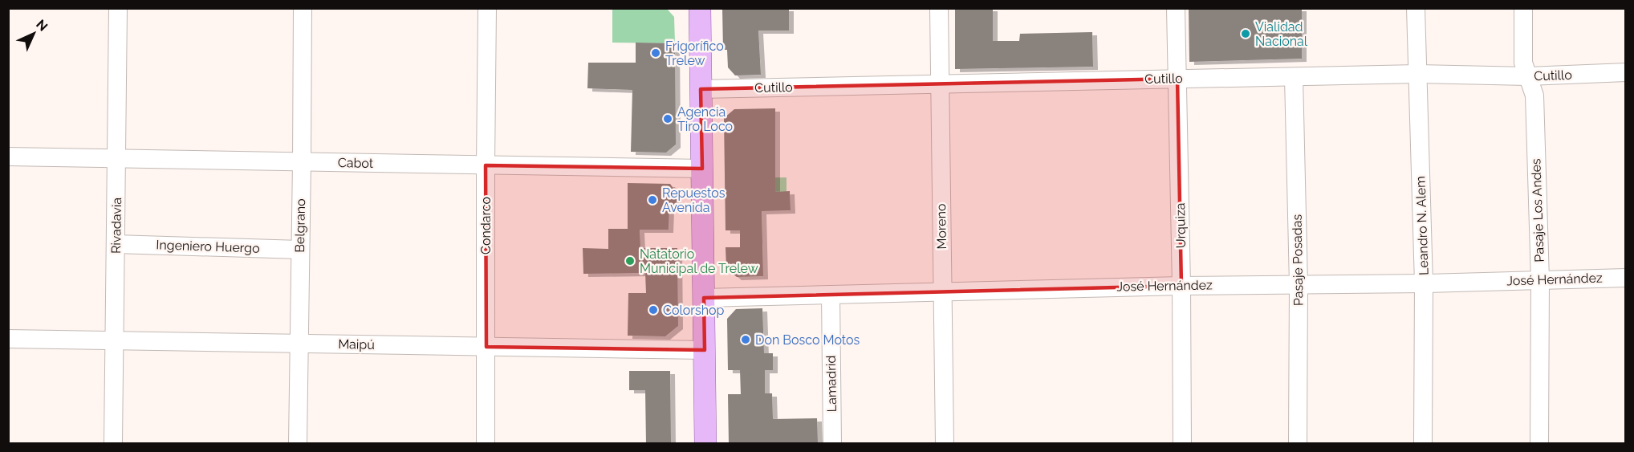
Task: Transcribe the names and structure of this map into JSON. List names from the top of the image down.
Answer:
{
  "streets": {
    "street": [
      "Cutillo",
      "Cabot",
      "Pasaje Los Andes",
      "Rivadavia",
      "Belgrano",
      "Condarco",
      "Urquiza",
      "Leandro N. Alem",
      "Moreno",
      "Ingeniero Huergo",
      "Pasaje Posadas",
      "José Hernández",
      "Maipú",
      "Lamadrid"
    ]
  },
  "crossings": [
    ["Cutillo", "Pasaje Los Andes"],
    ["Cutillo", "Urquiza"],
    ["Cutillo", "Leandro N. Alem"],
    ["Cutillo", "Moreno"],
    ["Cutillo", "Pasaje Posadas"],
    ["Cabot", "Rivadavia"],
    ["Cabot", "Belgrano"],
    ["Cabot", "Condarco"],
    ["Pasaje Los Andes", "José Hernández"],
    ["Rivadavia", "Ingeniero Huergo"],
    ["Rivadavia", "Maipú"],
    ["Belgrano", "Ingeniero Huergo"],
    ["Belgrano", "Maipú"],
    ["Condarco", "Maipú"],
    ["Urquiza", "José Hernández"],
    ["Leandro N. Alem", "José Hernández"],
    ["Moreno", "José Hernández"],
    ["Pasaje Posadas", "José Hernández"],
    ["José Hernández", "Lamadrid"]
  ],
  "places": [
    "Vialidad Nacional",
    "Frigorífico Trelew",
    "Agencia Tiro Loco",
    "Repuestos Avenida",
    "Natatorio Municipal de Trelew",
    "Colorshop",
    "Don Bosco Motos"
  ],
  "north": "top right"
}
